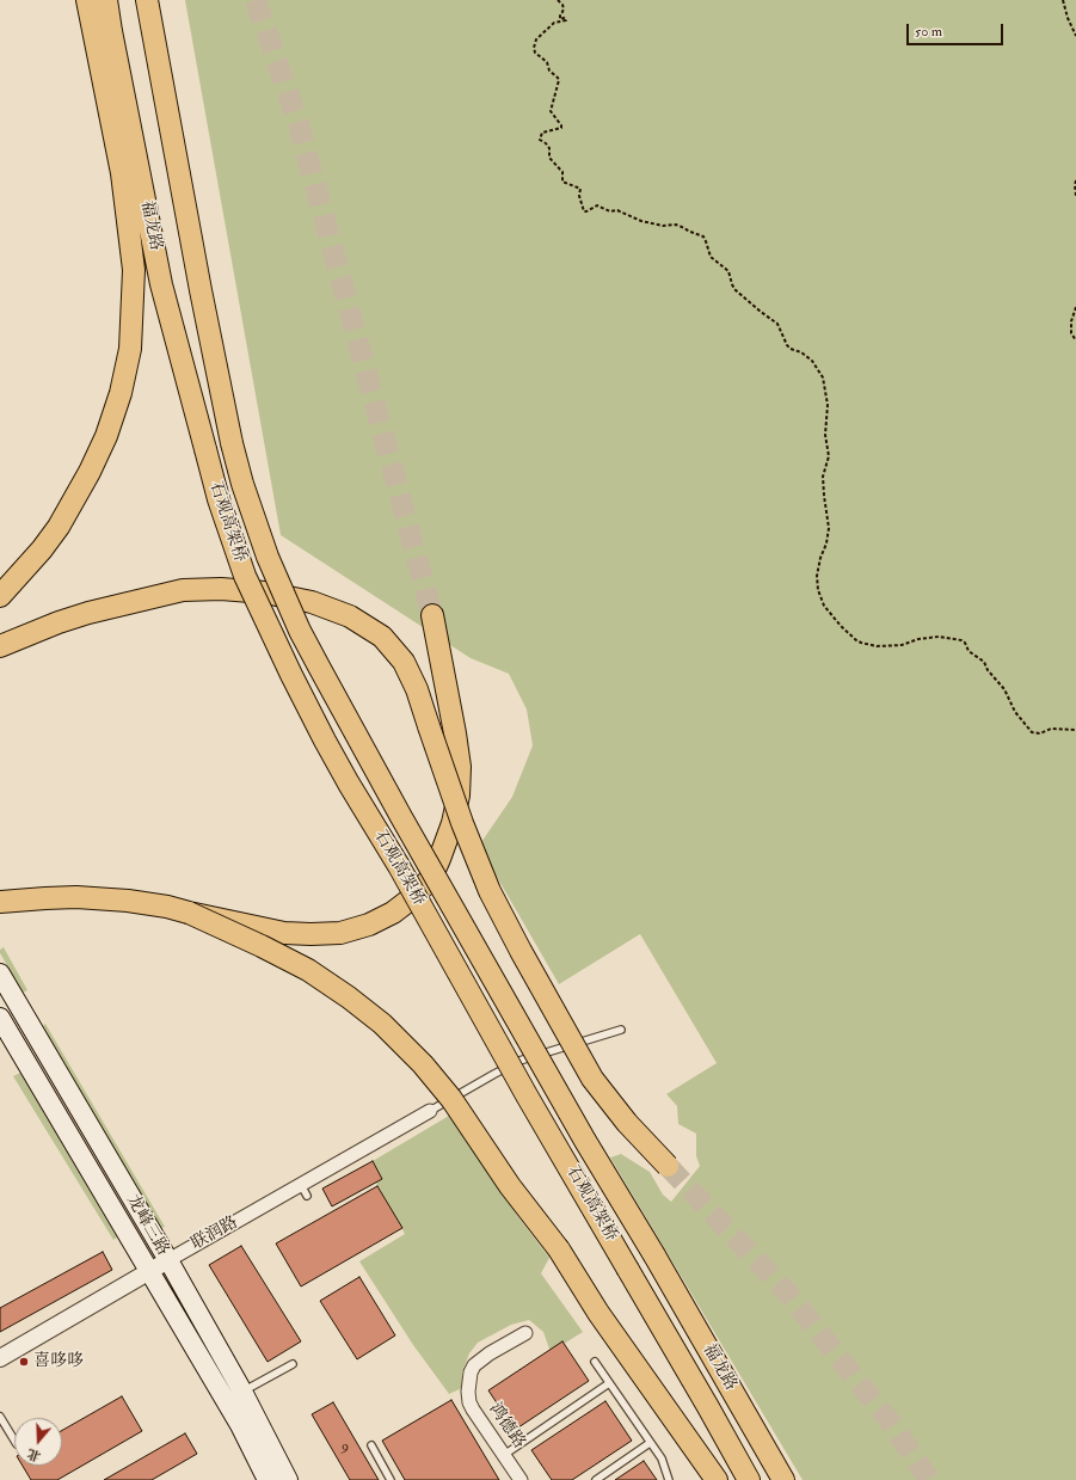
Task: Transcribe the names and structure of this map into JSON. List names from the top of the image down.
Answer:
{
  "streets": {
    "highway": ["福龙路", "石观高架桥"],
    "main road": ["龙峰三路"],
    "street": ["联润路", "鸿德路"]
  },
  "crossings": [
    ["福龙路", "石观高架桥"],
    ["龙峰三路", "联润路"]
  ],
  "places": ["喜哆哆"],
  "house_numbers": ["9"],
  "scale_bar": "50 m",
  "north": "bottom"
}
